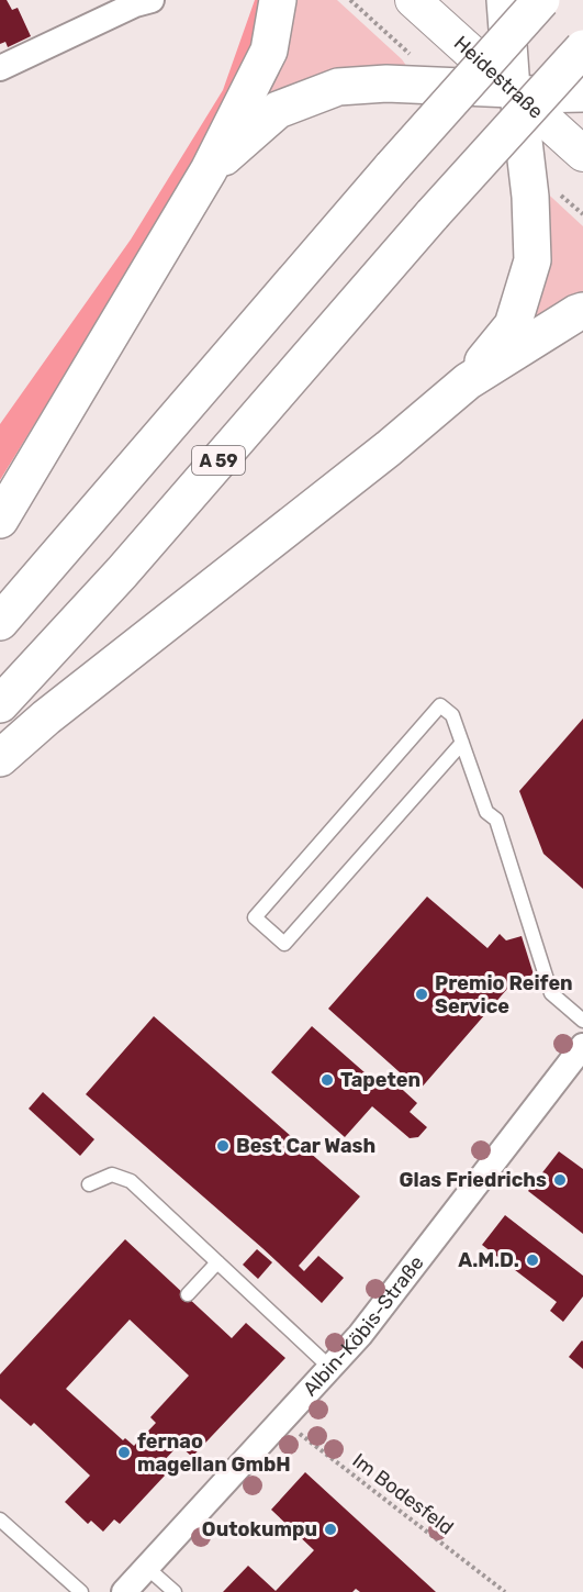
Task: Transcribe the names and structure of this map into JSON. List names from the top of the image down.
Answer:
{
  "streets": {
    "highway": ["A 59"],
    "main road": ["Heidestraße"],
    "street": ["Albin-Köbis-Straße"],
    "path": ["Im Bodesfeld"]
  },
  "crossings": [
    ["Albin-Köbis-Straße", "Im Bodesfeld"]
  ],
  "places": [
    "Premio Reifen Service",
    "Tapeten",
    "Best Car Wash",
    "Glas Friedrichs",
    "A.M.D.",
    "fernao magellan GmbH",
    "Outokumpu"
  ]
}
